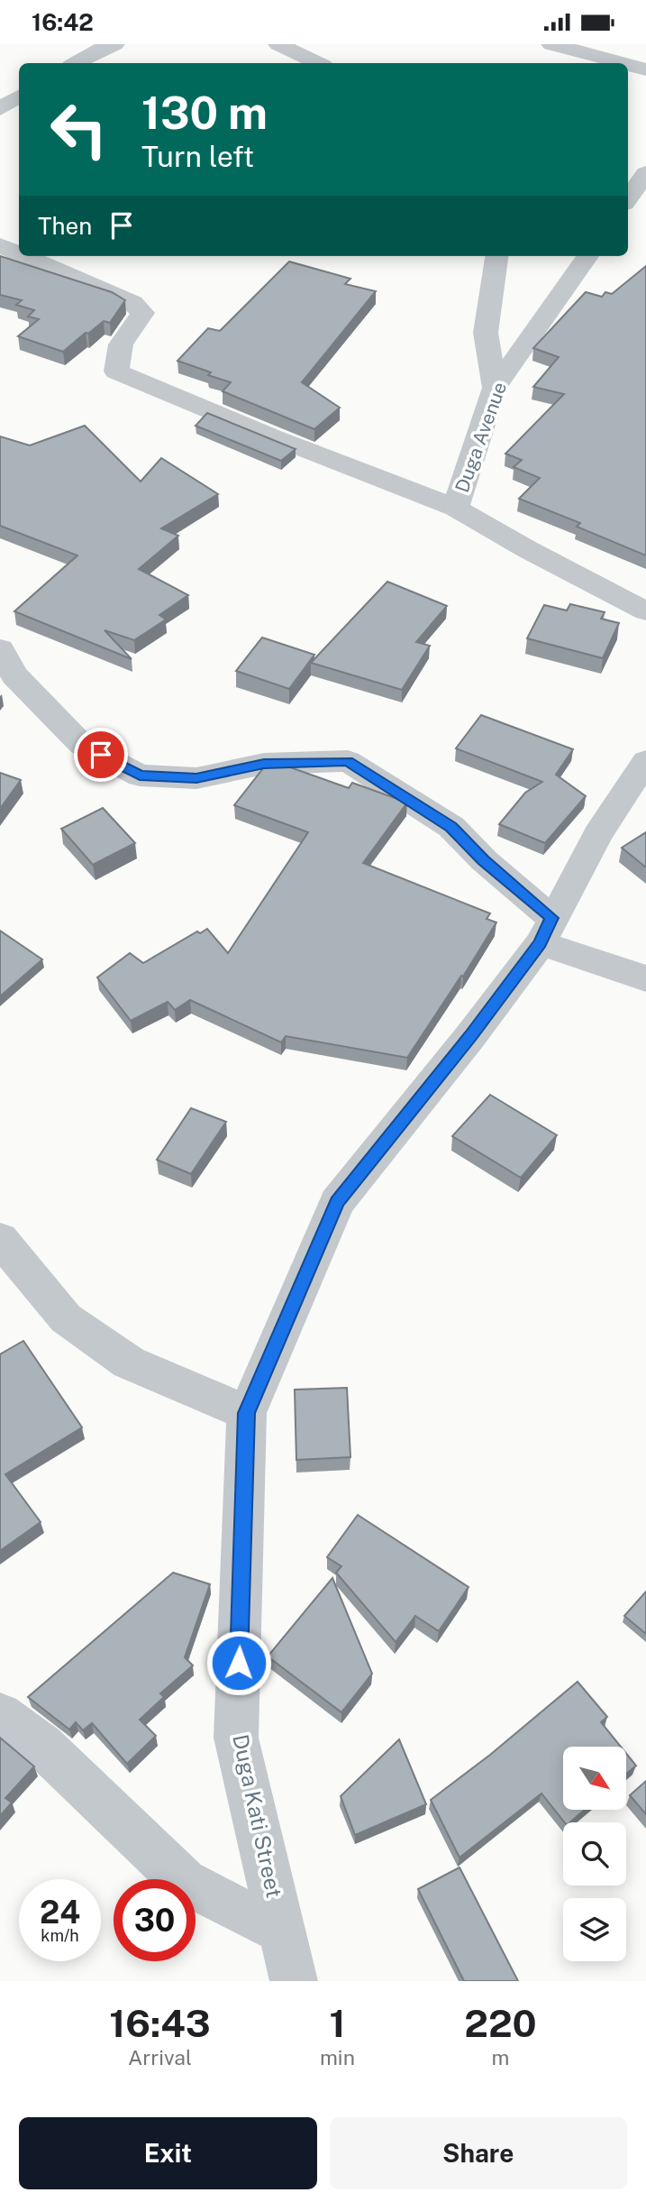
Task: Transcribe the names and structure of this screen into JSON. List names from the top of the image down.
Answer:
{
  "streets": {
    "street": ["Duga Avenue", "Duga Kati Street"]
  },
  "north": "bottom right",
  "page": {
    "status": "16:42",
    "turn": ["130 m", "Turn left"],
    "then": "Then",
    "speed": "24 km/h",
    "limit": "30",
    "eta": [
      "16:43",
      "Arrival",
      "1",
      "min",
      "220",
      "m"
    ],
    "buttons": ["Exit", "Share"]
  }
}
